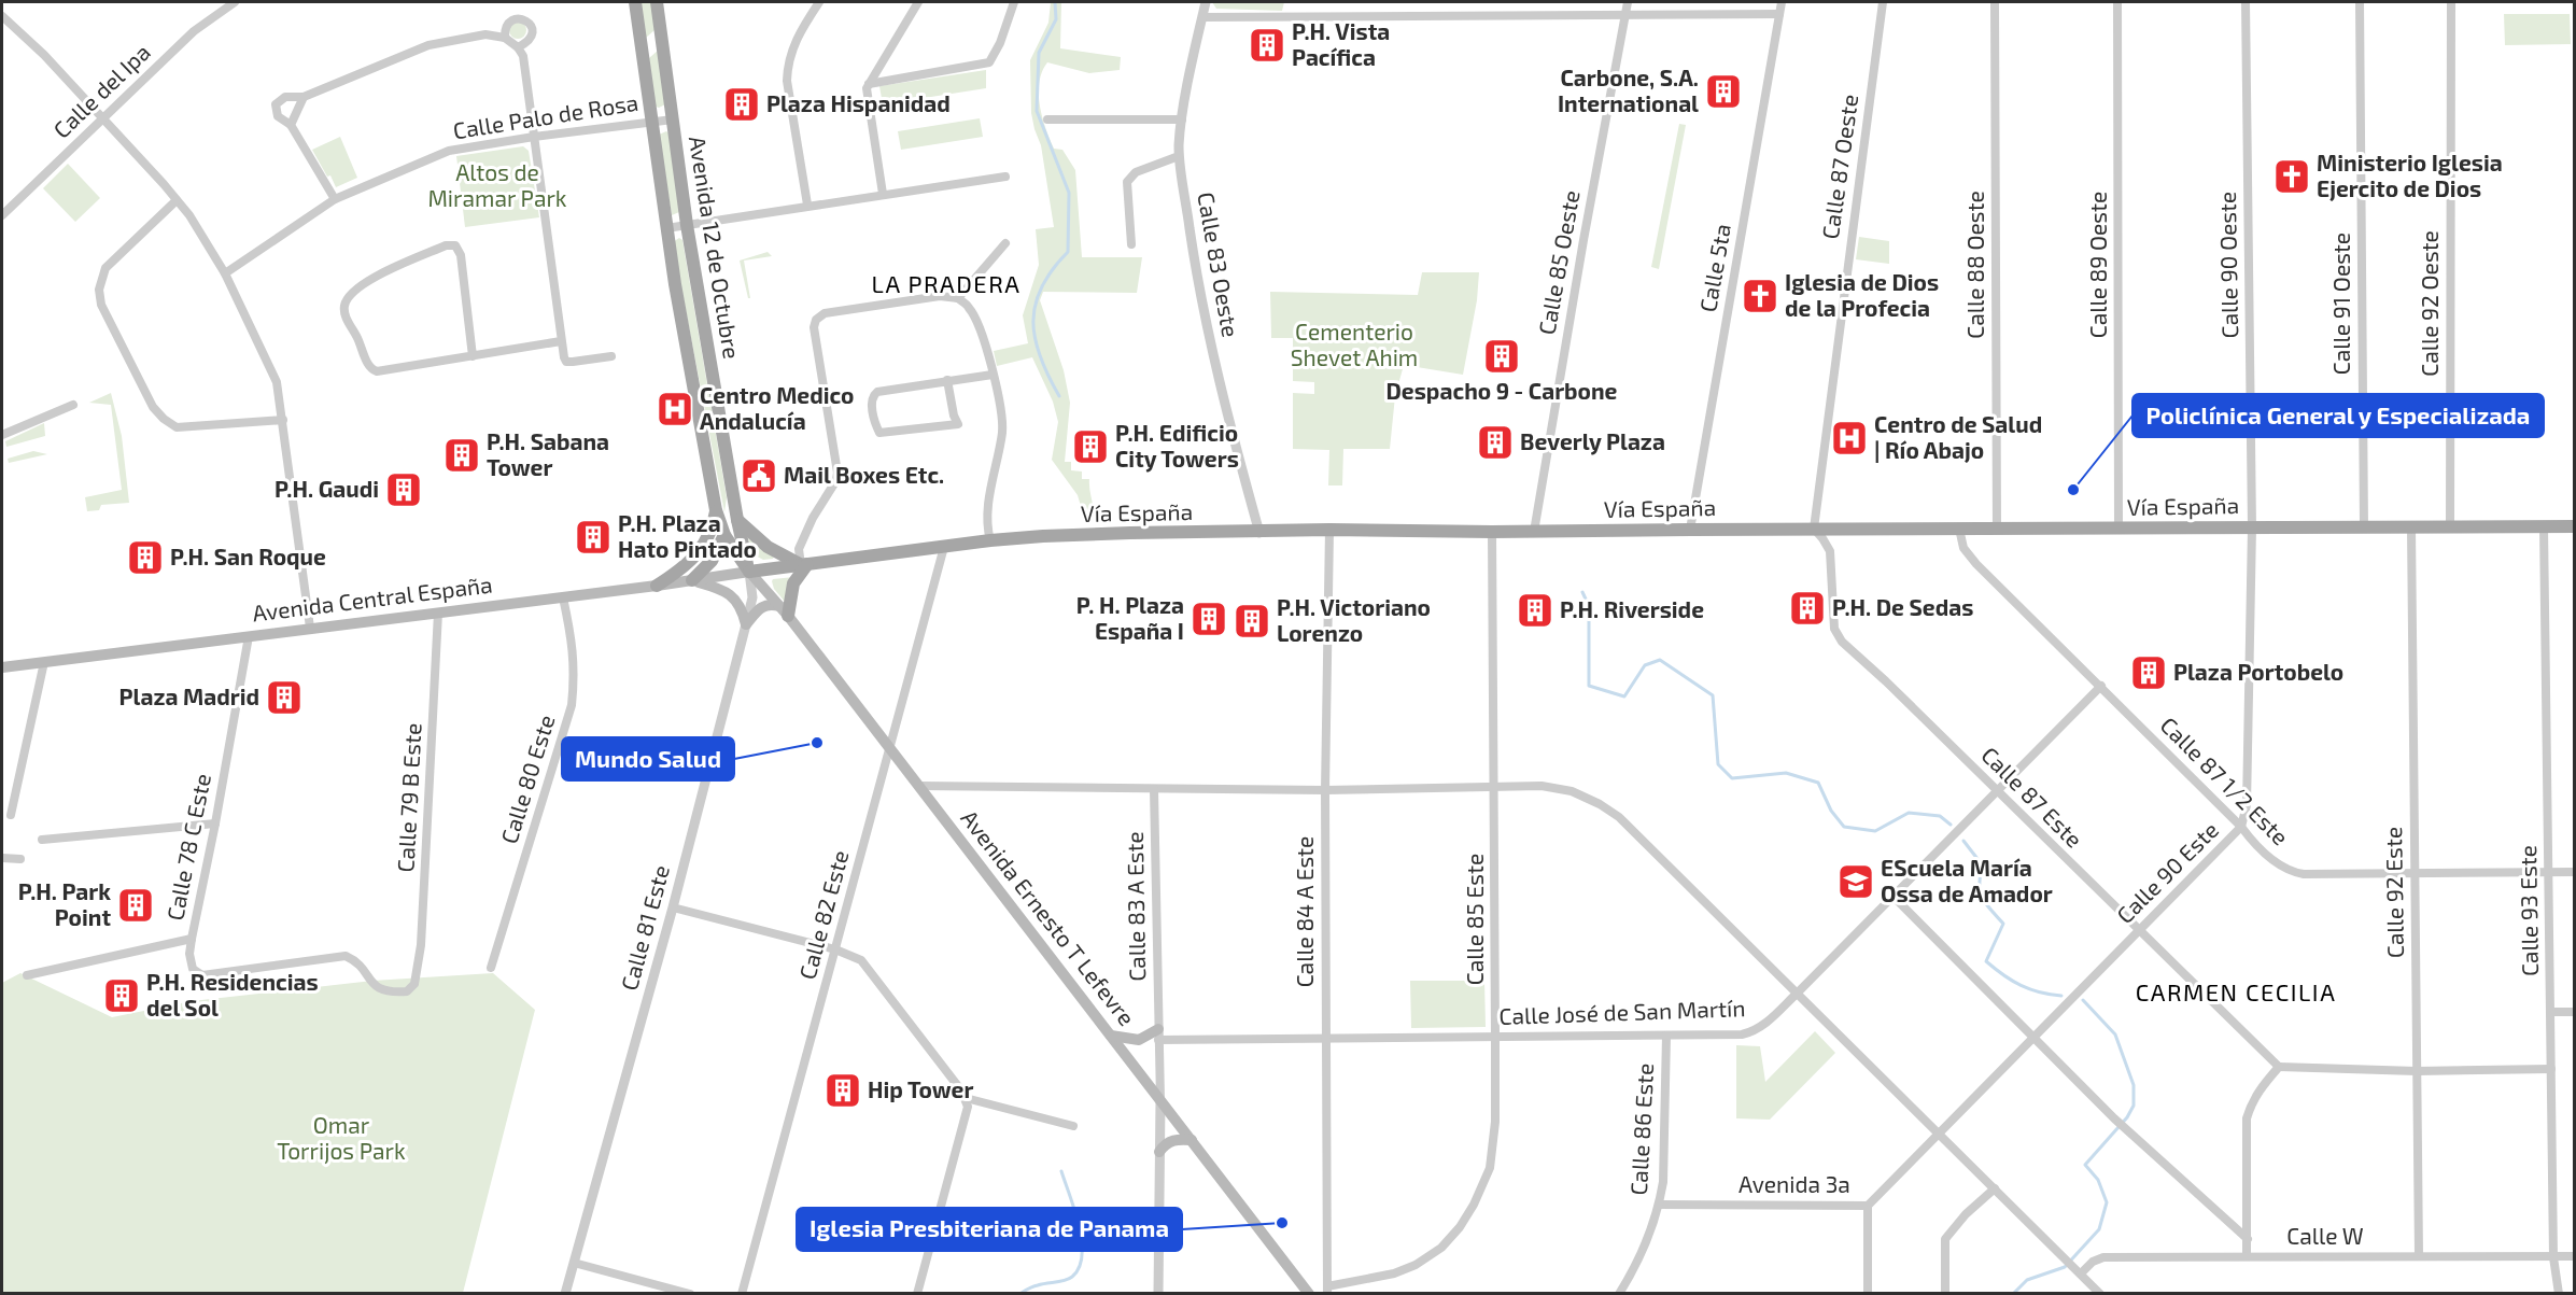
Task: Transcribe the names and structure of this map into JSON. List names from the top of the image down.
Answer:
{
  "streets": {
    "main road": [
      "Avenida 12 de Octubre",
      "Vía España",
      "Avenida Central España",
      "Avenida Ernesto T Lefevre"
    ],
    "street": [
      "Calle del Ipa",
      "Calle Palo de Rosa",
      "Calle 87 Oeste",
      "Calle 85 Oeste",
      "Calle 83 Oeste",
      "Calle 88 Oeste",
      "Calle 89 Oeste",
      "Calle 90 Oeste",
      "Calle 5ta",
      "Calle 91 Oeste",
      "Calle 92 Oeste",
      "Calle 80 Este",
      "Calle 87 1/2 Este",
      "Calle 79 B Este",
      "Calle 87 Este",
      "Calle 78 C Este",
      "Calle 90 Este",
      "Calle 92 Este",
      "Calle 83 A Este",
      "Calle 93 Este",
      "Calle 84 A Este",
      "Calle 82 Este",
      "Calle 85 Este",
      "Calle 81 Este",
      "Calle José de San Martín",
      "Calle 86 Este",
      "Avenida 3a",
      "Calle W"
    ]
  },
  "crossings": [
    ["Calle Palo de Rosa", "Avenida 12 de Octubre"],
    ["Calle 87 Oeste", "Vía España"],
    ["Calle 87 Oeste", "Calle 87 Este"],
    ["Avenida 12 de Octubre", "Vía España"],
    ["Avenida 12 de Octubre", "Avenida Central España"],
    ["Avenida 12 de Octubre", "Avenida Ernesto T Lefevre"],
    ["Avenida 12 de Octubre", "Calle 81 Este"],
    ["Calle 85 Oeste", "Vía España"],
    ["Calle 83 Oeste", "Vía España"],
    ["Calle 88 Oeste", "Vía España"],
    ["Calle 89 Oeste", "Vía España"],
    ["Calle 90 Oeste", "Vía España"],
    ["Calle 90 Oeste", "Calle 90 Este"],
    ["Calle 5ta", "Vía España"],
    ["Calle 91 Oeste", "Vía España"],
    ["Calle 92 Oeste", "Vía España"],
    ["Vía España", "Avenida Central España"],
    ["Vía España", "Calle 87 1/2 Este"],
    ["Vía España", "Calle 87 Este"],
    ["Vía España", "Calle 90 Este"],
    ["Vía España", "Calle 92 Este"],
    ["Vía España", "Calle 93 Este"],
    ["Vía España", "Calle 84 A Este"],
    ["Vía España", "Calle 82 Este"],
    ["Vía España", "Avenida Ernesto T Lefevre"],
    ["Vía España", "Calle 85 Este"],
    ["Vía España", "Calle 81 Este"],
    ["Avenida Central España", "Calle 80 Este"],
    ["Avenida Central España", "Calle 79 B Este"],
    ["Avenida Central España", "Calle 78 C Este"],
    ["Avenida Central España", "Avenida Ernesto T Lefevre"],
    ["Avenida Central España", "Calle 81 Este"],
    ["Calle 87 1/2 Este", "Calle 90 Este"],
    ["Calle 87 1/2 Este", "Calle 92 Este"],
    ["Calle 87 1/2 Este", "Calle 93 Este"],
    ["Calle 87 1/2 Este", "Calle José de San Martín"],
    ["Calle 79 B Este", "Calle 78 C Este"],
    ["Calle 87 Este", "Calle 90 Este"],
    ["Calle 87 Este", "Calle José de San Martín"],
    ["Calle 90 Este", "Avenida 3a"],
    ["Calle 92 Este", "Calle W"],
    ["Calle 83 A Este", "Avenida Ernesto T Lefevre"],
    ["Calle 83 A Este", "Calle José de San Martín"],
    ["Calle 93 Este", "Calle W"],
    ["Calle 84 A Este", "Calle 85 Este"],
    ["Calle 84 A Este", "Calle José de San Martín"],
    ["Calle 82 Este", "Avenida Ernesto T Lefevre"],
    ["Avenida Ernesto T Lefevre", "Calle 81 Este"],
    ["Calle 85 Este", "Calle José de San Martín"],
    ["Calle José de San Martín", "Calle 86 Este"],
    ["Calle 86 Este", "Avenida 3a"]
  ],
  "districts": ["LA PRADERA", "CARMEN CECILIA"],
  "parks": ["Altos de Miramar Park", "Cementerio Shevet Ahim", "Omar Torrijos Park"],
  "places": {
    "building": [
      "P.H. Vista Pacífica",
      "Carbone, S.A. International",
      "Plaza Hispanidad",
      "Despacho 9 - Carbone",
      "Beverly Plaza",
      "P.H. Edificio City Towers",
      "P.H. Sabana Tower",
      "P.H. Gaudi",
      "P.H. Plaza Hato Pintado",
      "P.H. San Roque",
      "P.H. De Sedas",
      "P.H. Riverside",
      "P. H. Plaza España I",
      "P.H. Victoriano Lorenzo",
      "Plaza Portobelo",
      "Plaza Madrid",
      "P.H. Park Point",
      "P.H. Residencias del Sol",
      "Hip Tower"
    ],
    "church": ["Ministerio Iglesia Ejercito de Dios", "Iglesia de Dios de la Profecia"],
    "hospital": ["Centro Medico Andalucía", "Centro de Salud | Río Abajo"],
    "public building": ["Mail Boxes Etc."],
    "other": ["Policlínica General y Especializada", "Mundo Salud", "Iglesia Presbiteriana de Panama"],
    "school or university": ["EScuela María Ossa de Amador"]
  }
}
